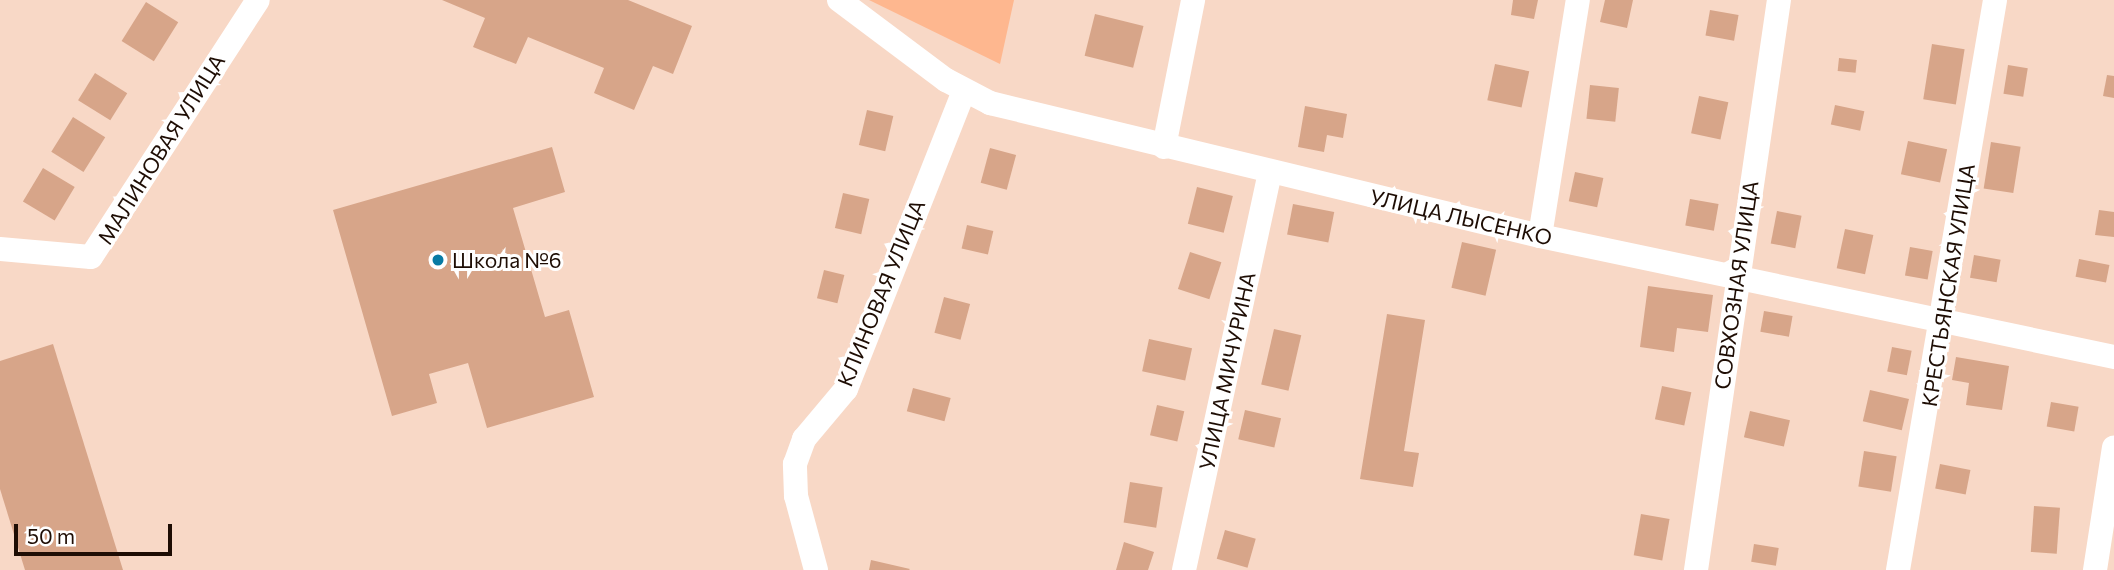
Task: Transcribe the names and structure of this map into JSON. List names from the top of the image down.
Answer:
{
  "streets": {
    "street": [
      "МАЛИНОВАЯ УЛИЦА",
      "УЛИЦА ЛЫСЕНКО",
      "СОВХОЗНАЯ УЛИЦА",
      "КРЕСТЬЯНСКАЯ УЛИЦА",
      "КЛИНОВАЯ УЛИЦА",
      "УЛИЦА МИЧУРИНА"
    ]
  },
  "crossings": [
    ["УЛИЦА ЛЫСЕНКО", "СОВХОЗНАЯ УЛИЦА"],
    ["УЛИЦА ЛЫСЕНКО", "КРЕСТЬЯНСКАЯ УЛИЦА"],
    ["УЛИЦА ЛЫСЕНКО", "КЛИНОВАЯ УЛИЦА"],
    ["УЛИЦА ЛЫСЕНКО", "УЛИЦА МИЧУРИНА"]
  ],
  "places": ["Школа №6"],
  "scale_bar": "50 m"
}
